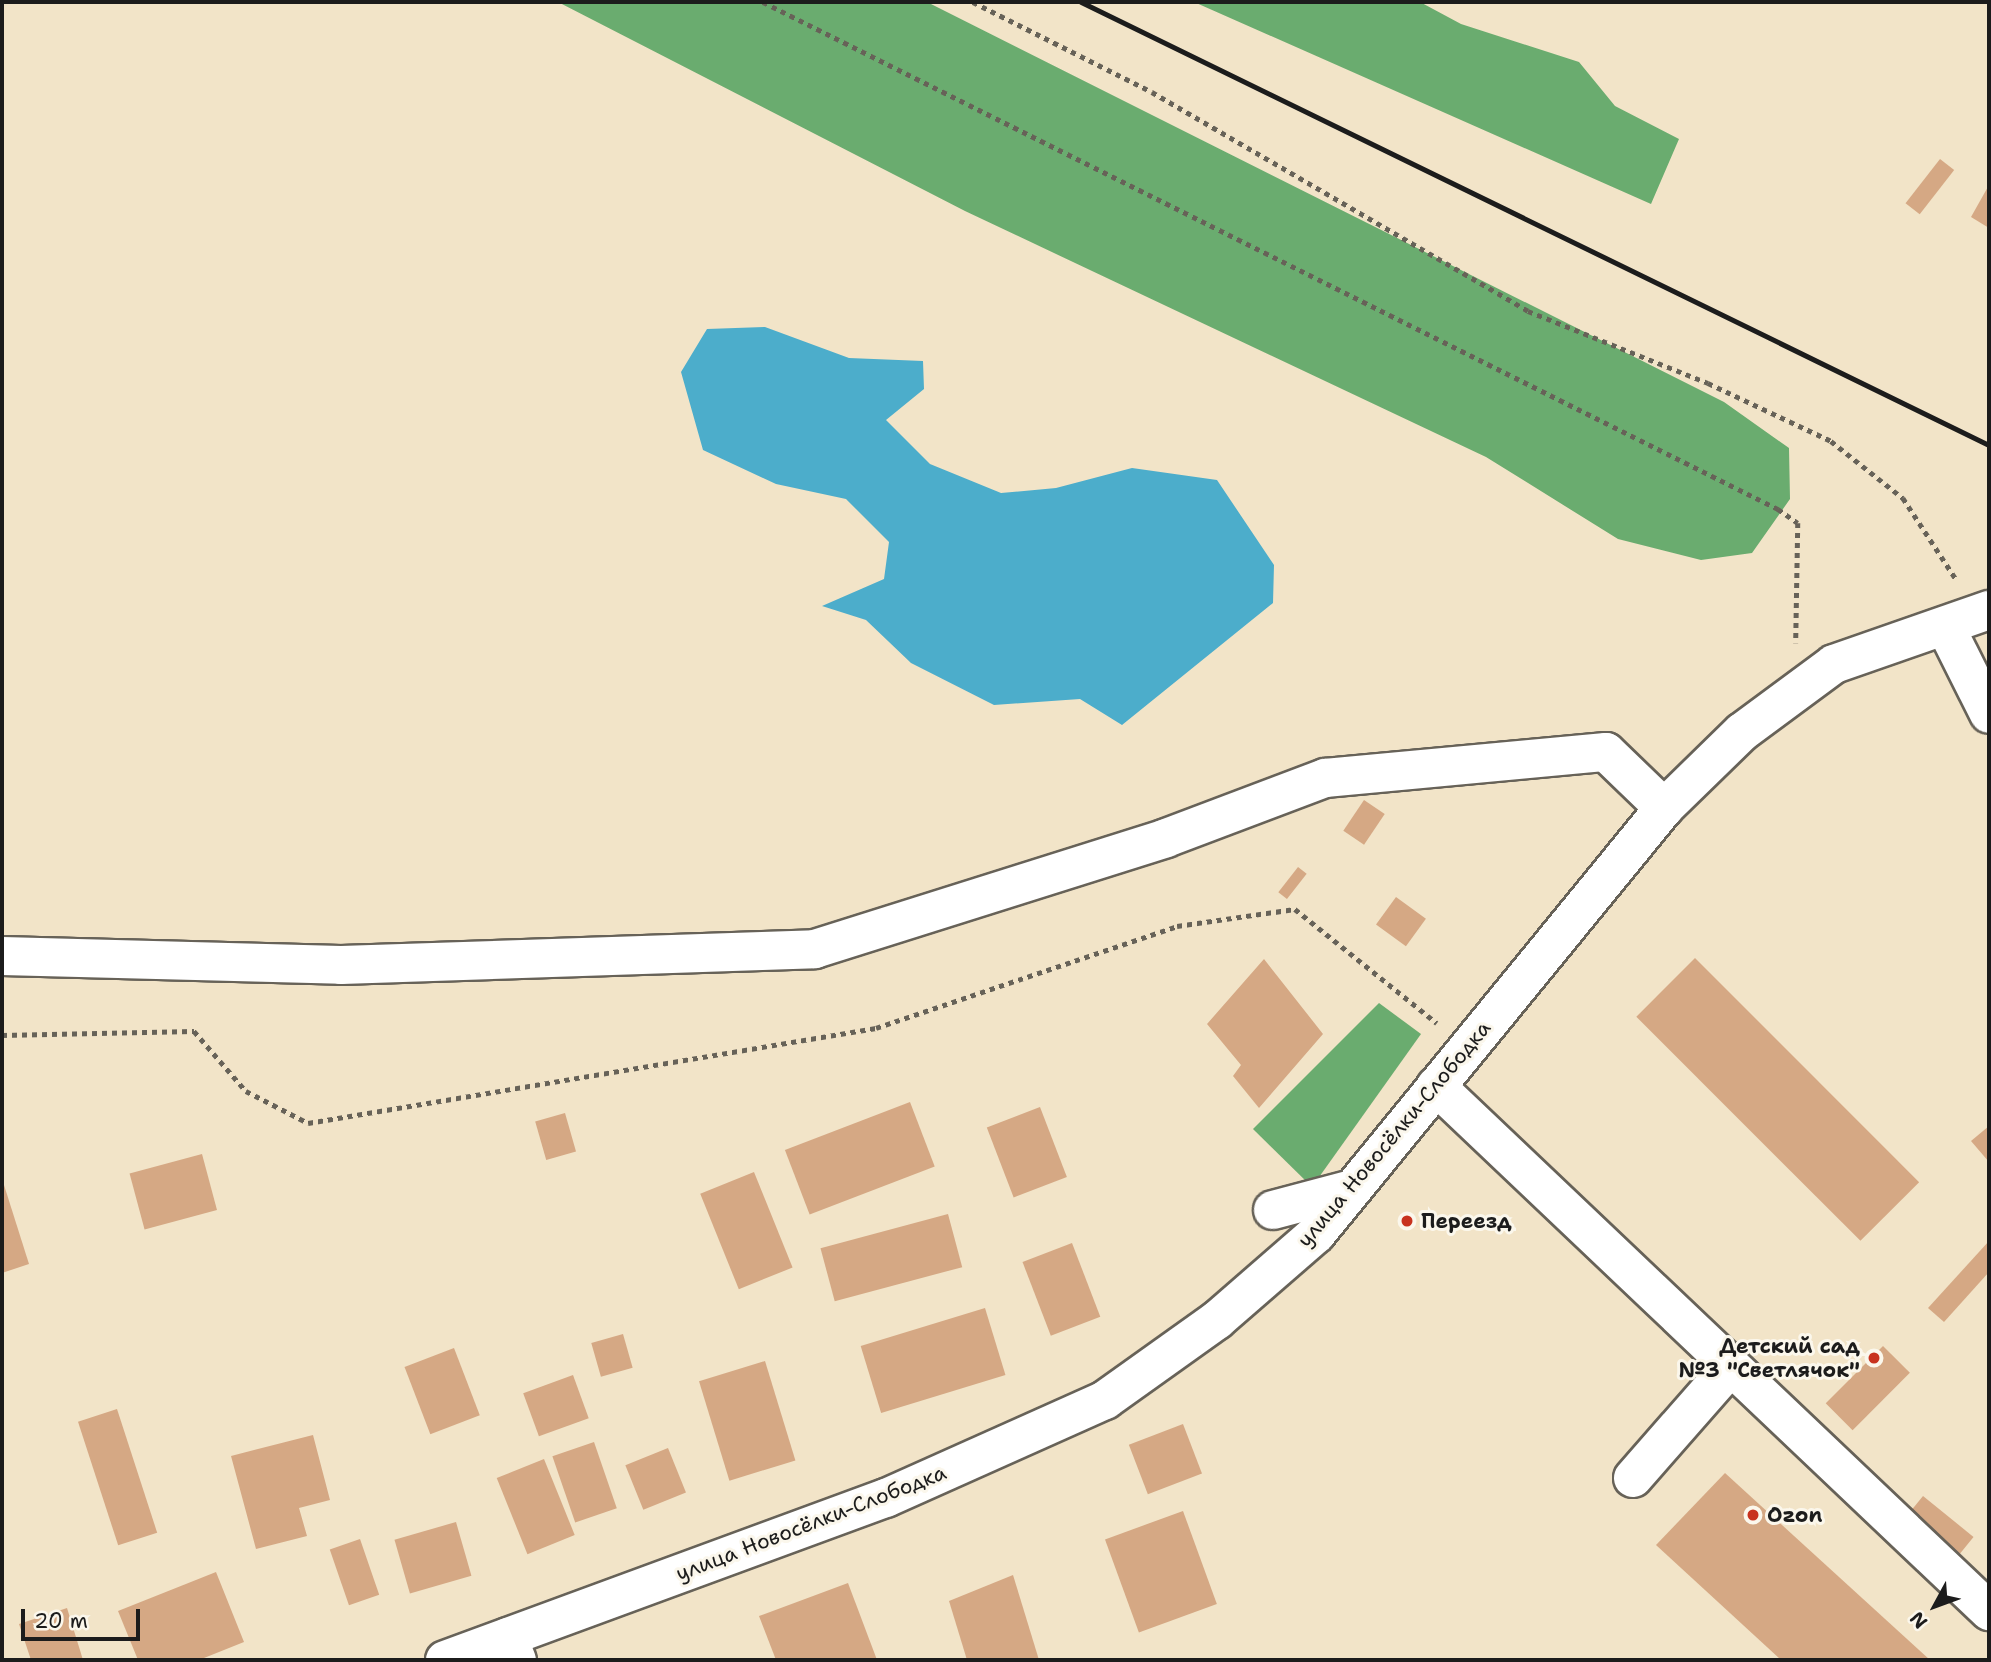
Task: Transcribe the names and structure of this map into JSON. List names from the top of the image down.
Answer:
{
  "streets": {
    "main road": ["улица Новосёлки-Слободка"]
  },
  "places": ["Переезд", "Детский сад №3 \"Светлячок\"", "Ozon"],
  "scale_bar": "20 m",
  "north": "bottom left"
}
